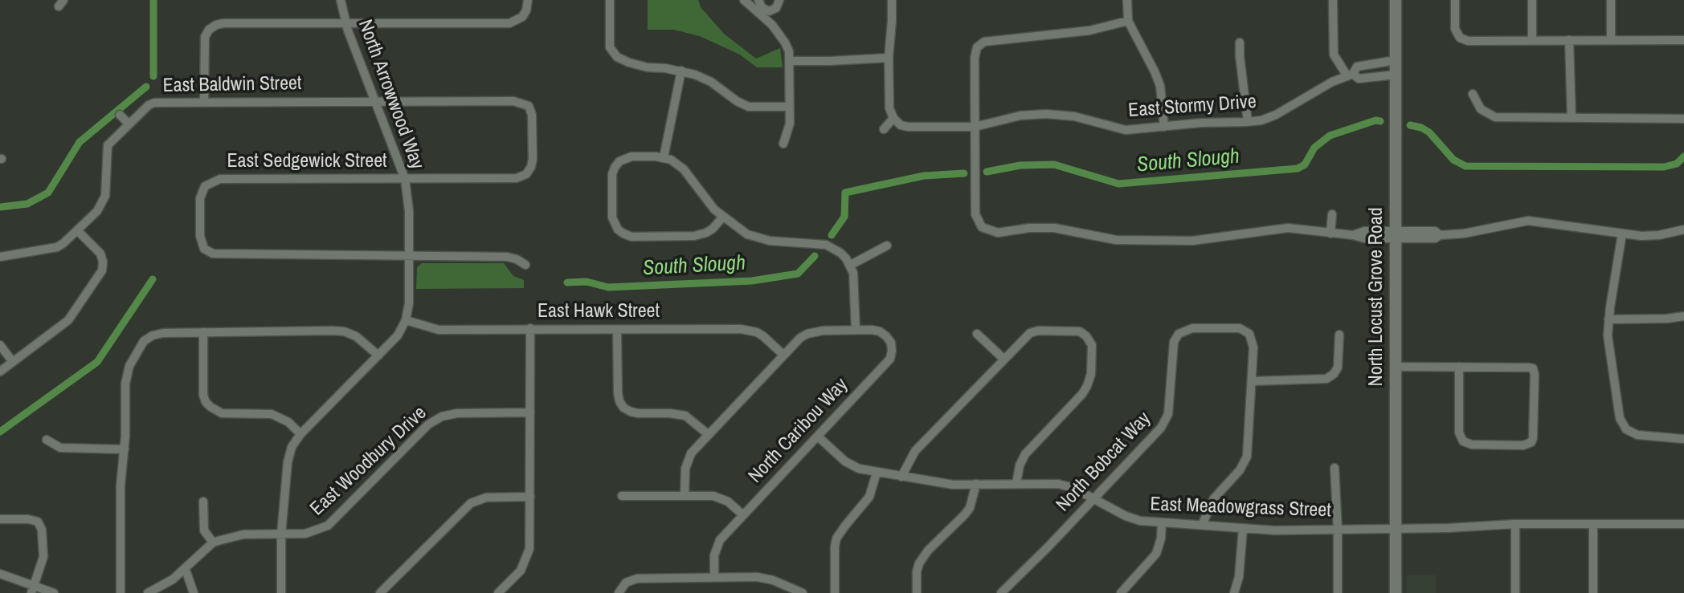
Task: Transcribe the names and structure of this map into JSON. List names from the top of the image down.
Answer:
{
  "streets": {
    "main road": ["North Locust Grove Road"],
    "street": [
      "East Baldwin Street",
      "North Arrowwood Way",
      "East Stormy Drive",
      "East Sedgewick Street",
      "East Hawk Street",
      "North Caribou Way",
      "East Woodbury Drive",
      "North Bobcat Way",
      "East Meadowgrass Street"
    ]
  },
  "crossings": [
    ["East Baldwin Street", "North Arrowwood Way"],
    ["East Baldwin Street", "East Sedgewick Street"],
    ["North Arrowwood Way", "East Sedgewick Street"],
    ["North Arrowwood Way", "East Hawk Street"],
    ["North Arrowwood Way", "East Woodbury Drive"],
    ["East Stormy Drive", "North Locust Grove Road"],
    ["North Locust Grove Road", "East Meadowgrass Street"],
    ["North Caribou Way", "East Meadowgrass Street"],
    ["North Bobcat Way", "East Meadowgrass Street"]
  ],
  "water": ["South Slough"]
}
